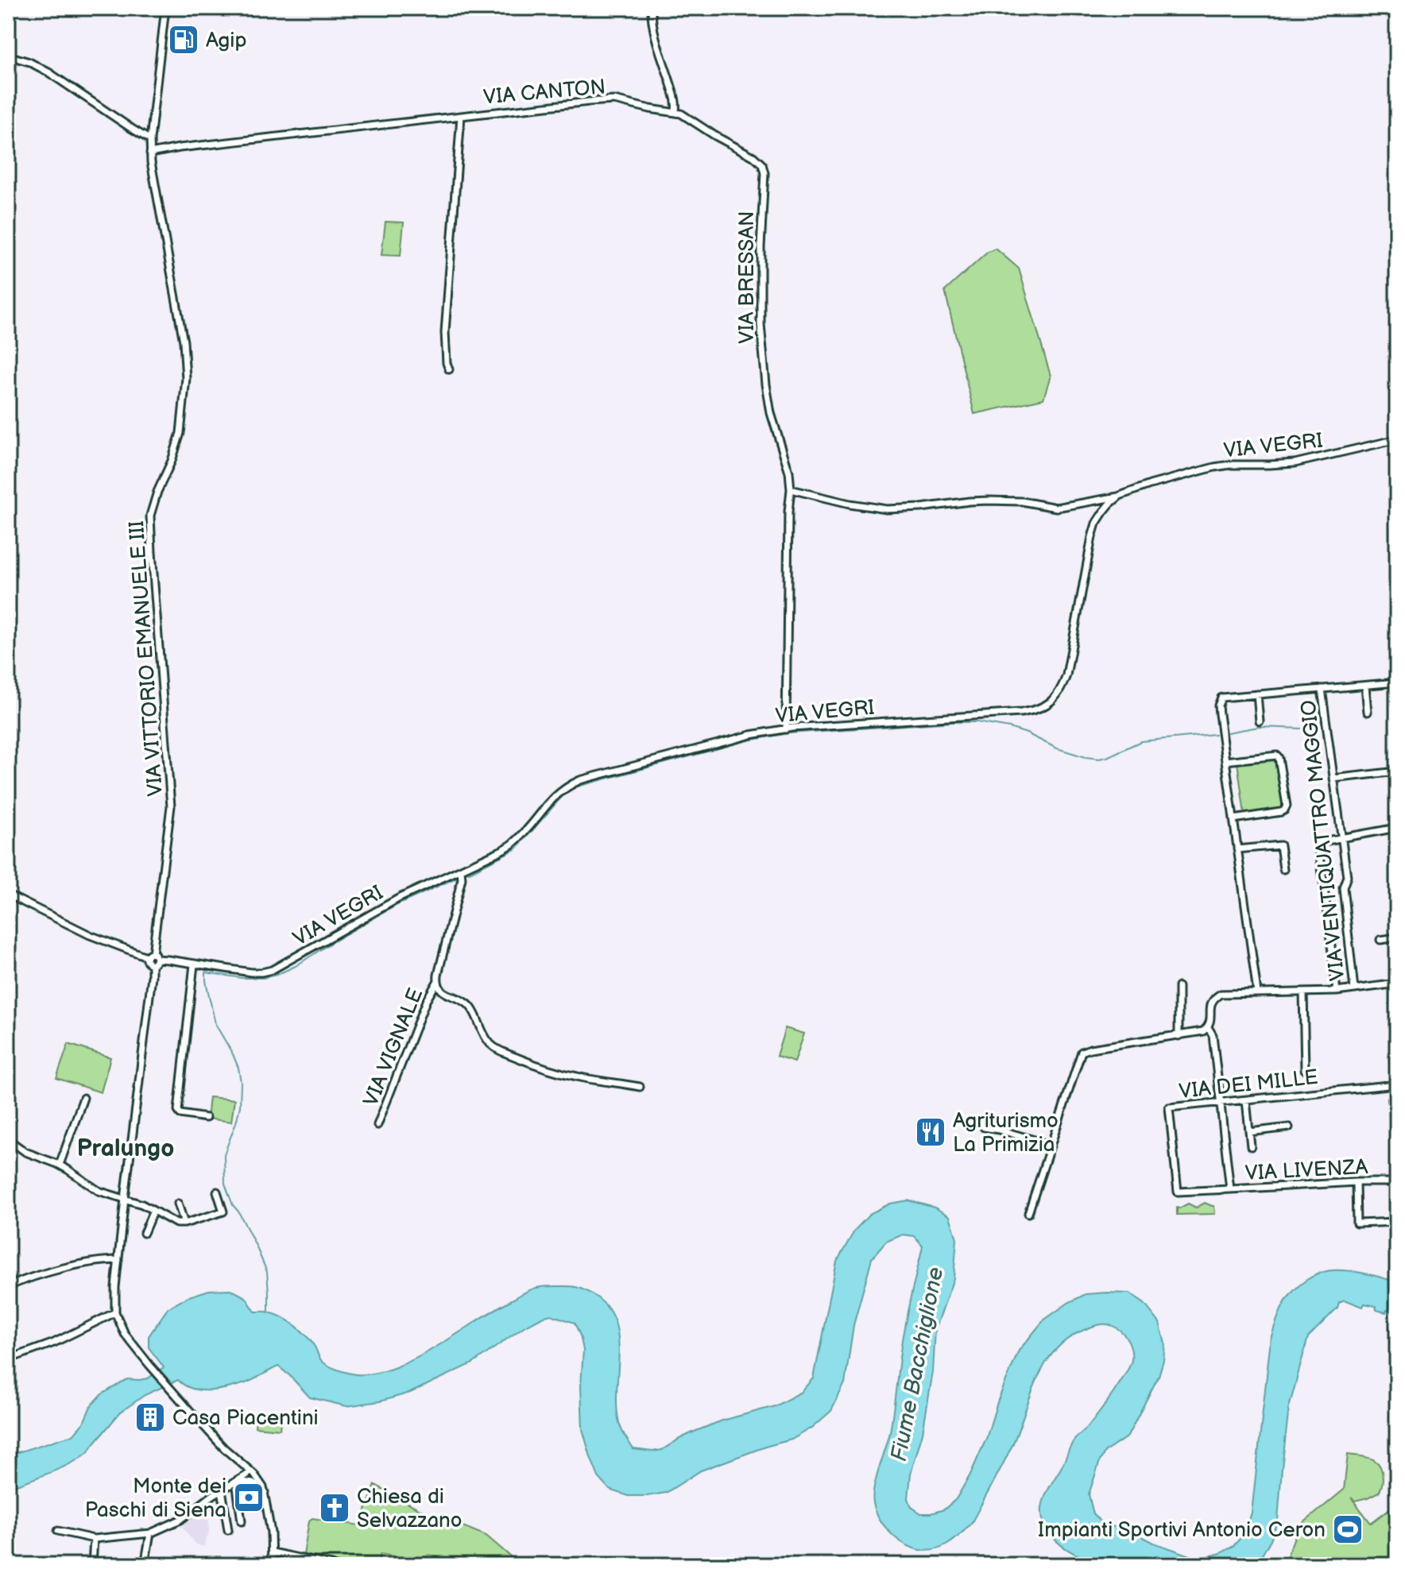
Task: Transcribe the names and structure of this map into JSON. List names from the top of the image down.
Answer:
{
  "streets": {
    "street": [
      "VIA CANTON",
      "VIA BRESSAN",
      "VIA VEGRI",
      "VIA VITTORIO EMANUELE III",
      "VIA VENTIQUATTRO MAGGIO",
      "VIA VIGNALE",
      "VIA DEI MILLE",
      "VIA LIVENZA"
    ]
  },
  "crossings": [
    ["VIA CANTON", "VIA BRESSAN"],
    ["VIA CANTON", "VIA VITTORIO EMANUELE III"],
    ["VIA BRESSAN", "VIA VEGRI"],
    ["VIA VEGRI", "VIA VITTORIO EMANUELE III"],
    ["VIA VEGRI", "VIA VIGNALE"],
    ["VIA DEI MILLE", "VIA LIVENZA"]
  ],
  "districts": ["Pralungo"],
  "water": ["Fiume Bacchiglione"],
  "places": {
    "fuel station": ["Agip"],
    "restaurant": ["Agriturismo La Primizia"],
    "building": ["Casa Piacentini"],
    "bank": ["Monte dei Paschi di Siena"],
    "church": ["Chiesa di Selvazzano"],
    "sports": ["Impianti Sportivi Antonio Ceron"]
  }
}
